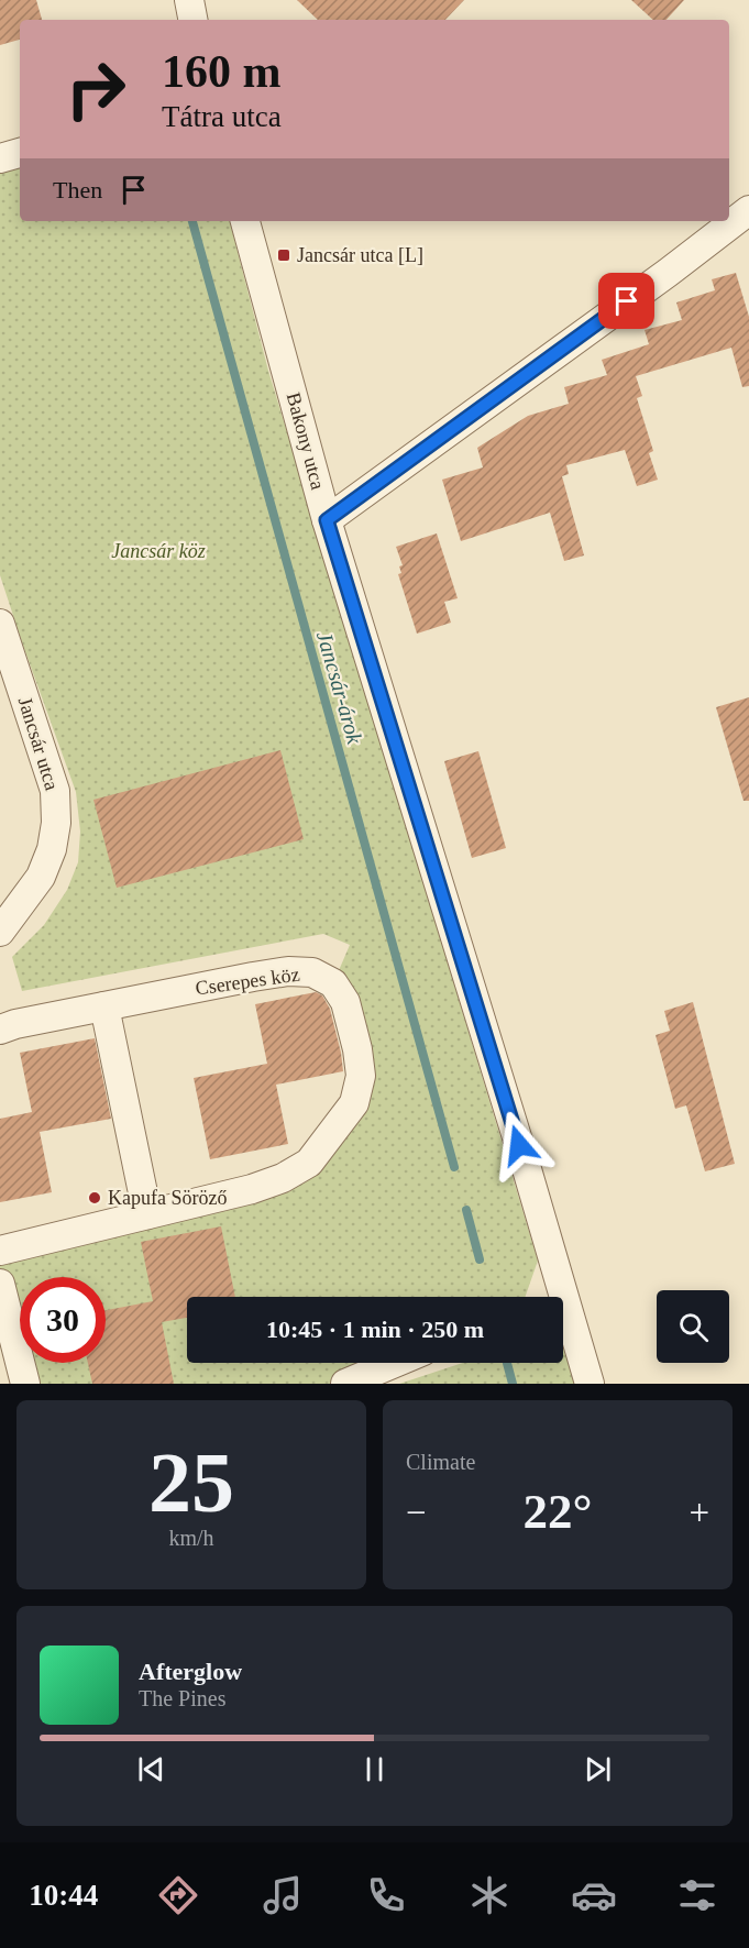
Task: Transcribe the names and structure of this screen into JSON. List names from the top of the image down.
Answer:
{
  "streets": {
    "street": ["Bakony utca", "Jancsár utca", "Cserepes köz"]
  },
  "water": ["Jancsár-árok"],
  "parks": ["Jancsár köz"],
  "places": {
    "transit": ["Jancsár utca [L]"],
    "other": ["Kapufa Söröző"]
  },
  "page": {
    "turn": ["160 m", "Tátra utca"],
    "then": "Then",
    "limit": "30",
    "trip": "10:45 · 1 min · 250 m",
    "tile": [
      ["25", "km/h"],
      "Climate"
    ],
    "heat": ["−", "22°", "+"],
    "song": ["Afterglow", "The Pines"],
    "tabs": "10:44"
  }
}
